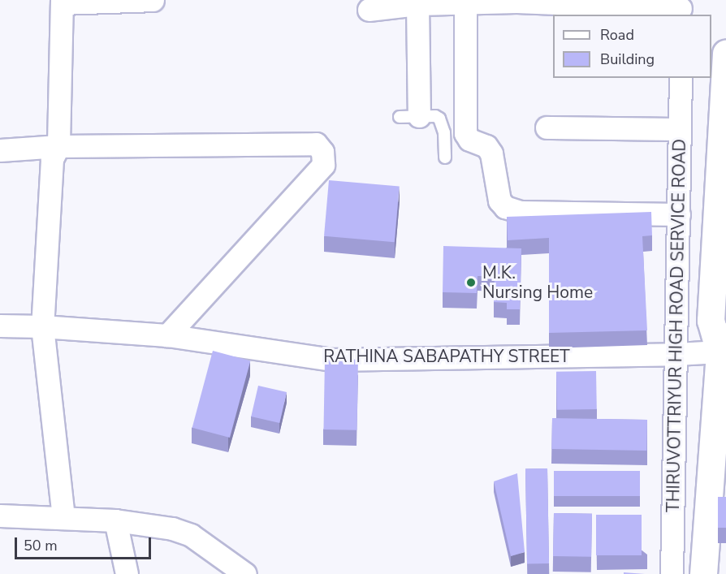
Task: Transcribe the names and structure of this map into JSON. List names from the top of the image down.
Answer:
{
  "streets": {
    "street": ["THIRUVOTTRIYUR HIGH ROAD SERVICE ROAD", "RATHINA SABAPATHY STREET"]
  },
  "crossings": [
    ["THIRUVOTTRIYUR HIGH ROAD SERVICE ROAD", "RATHINA SABAPATHY STREET"]
  ],
  "places": ["M.K. Nursing Home"],
  "legend": ["Road", "Building"],
  "scale_bar": "50 m"
}
